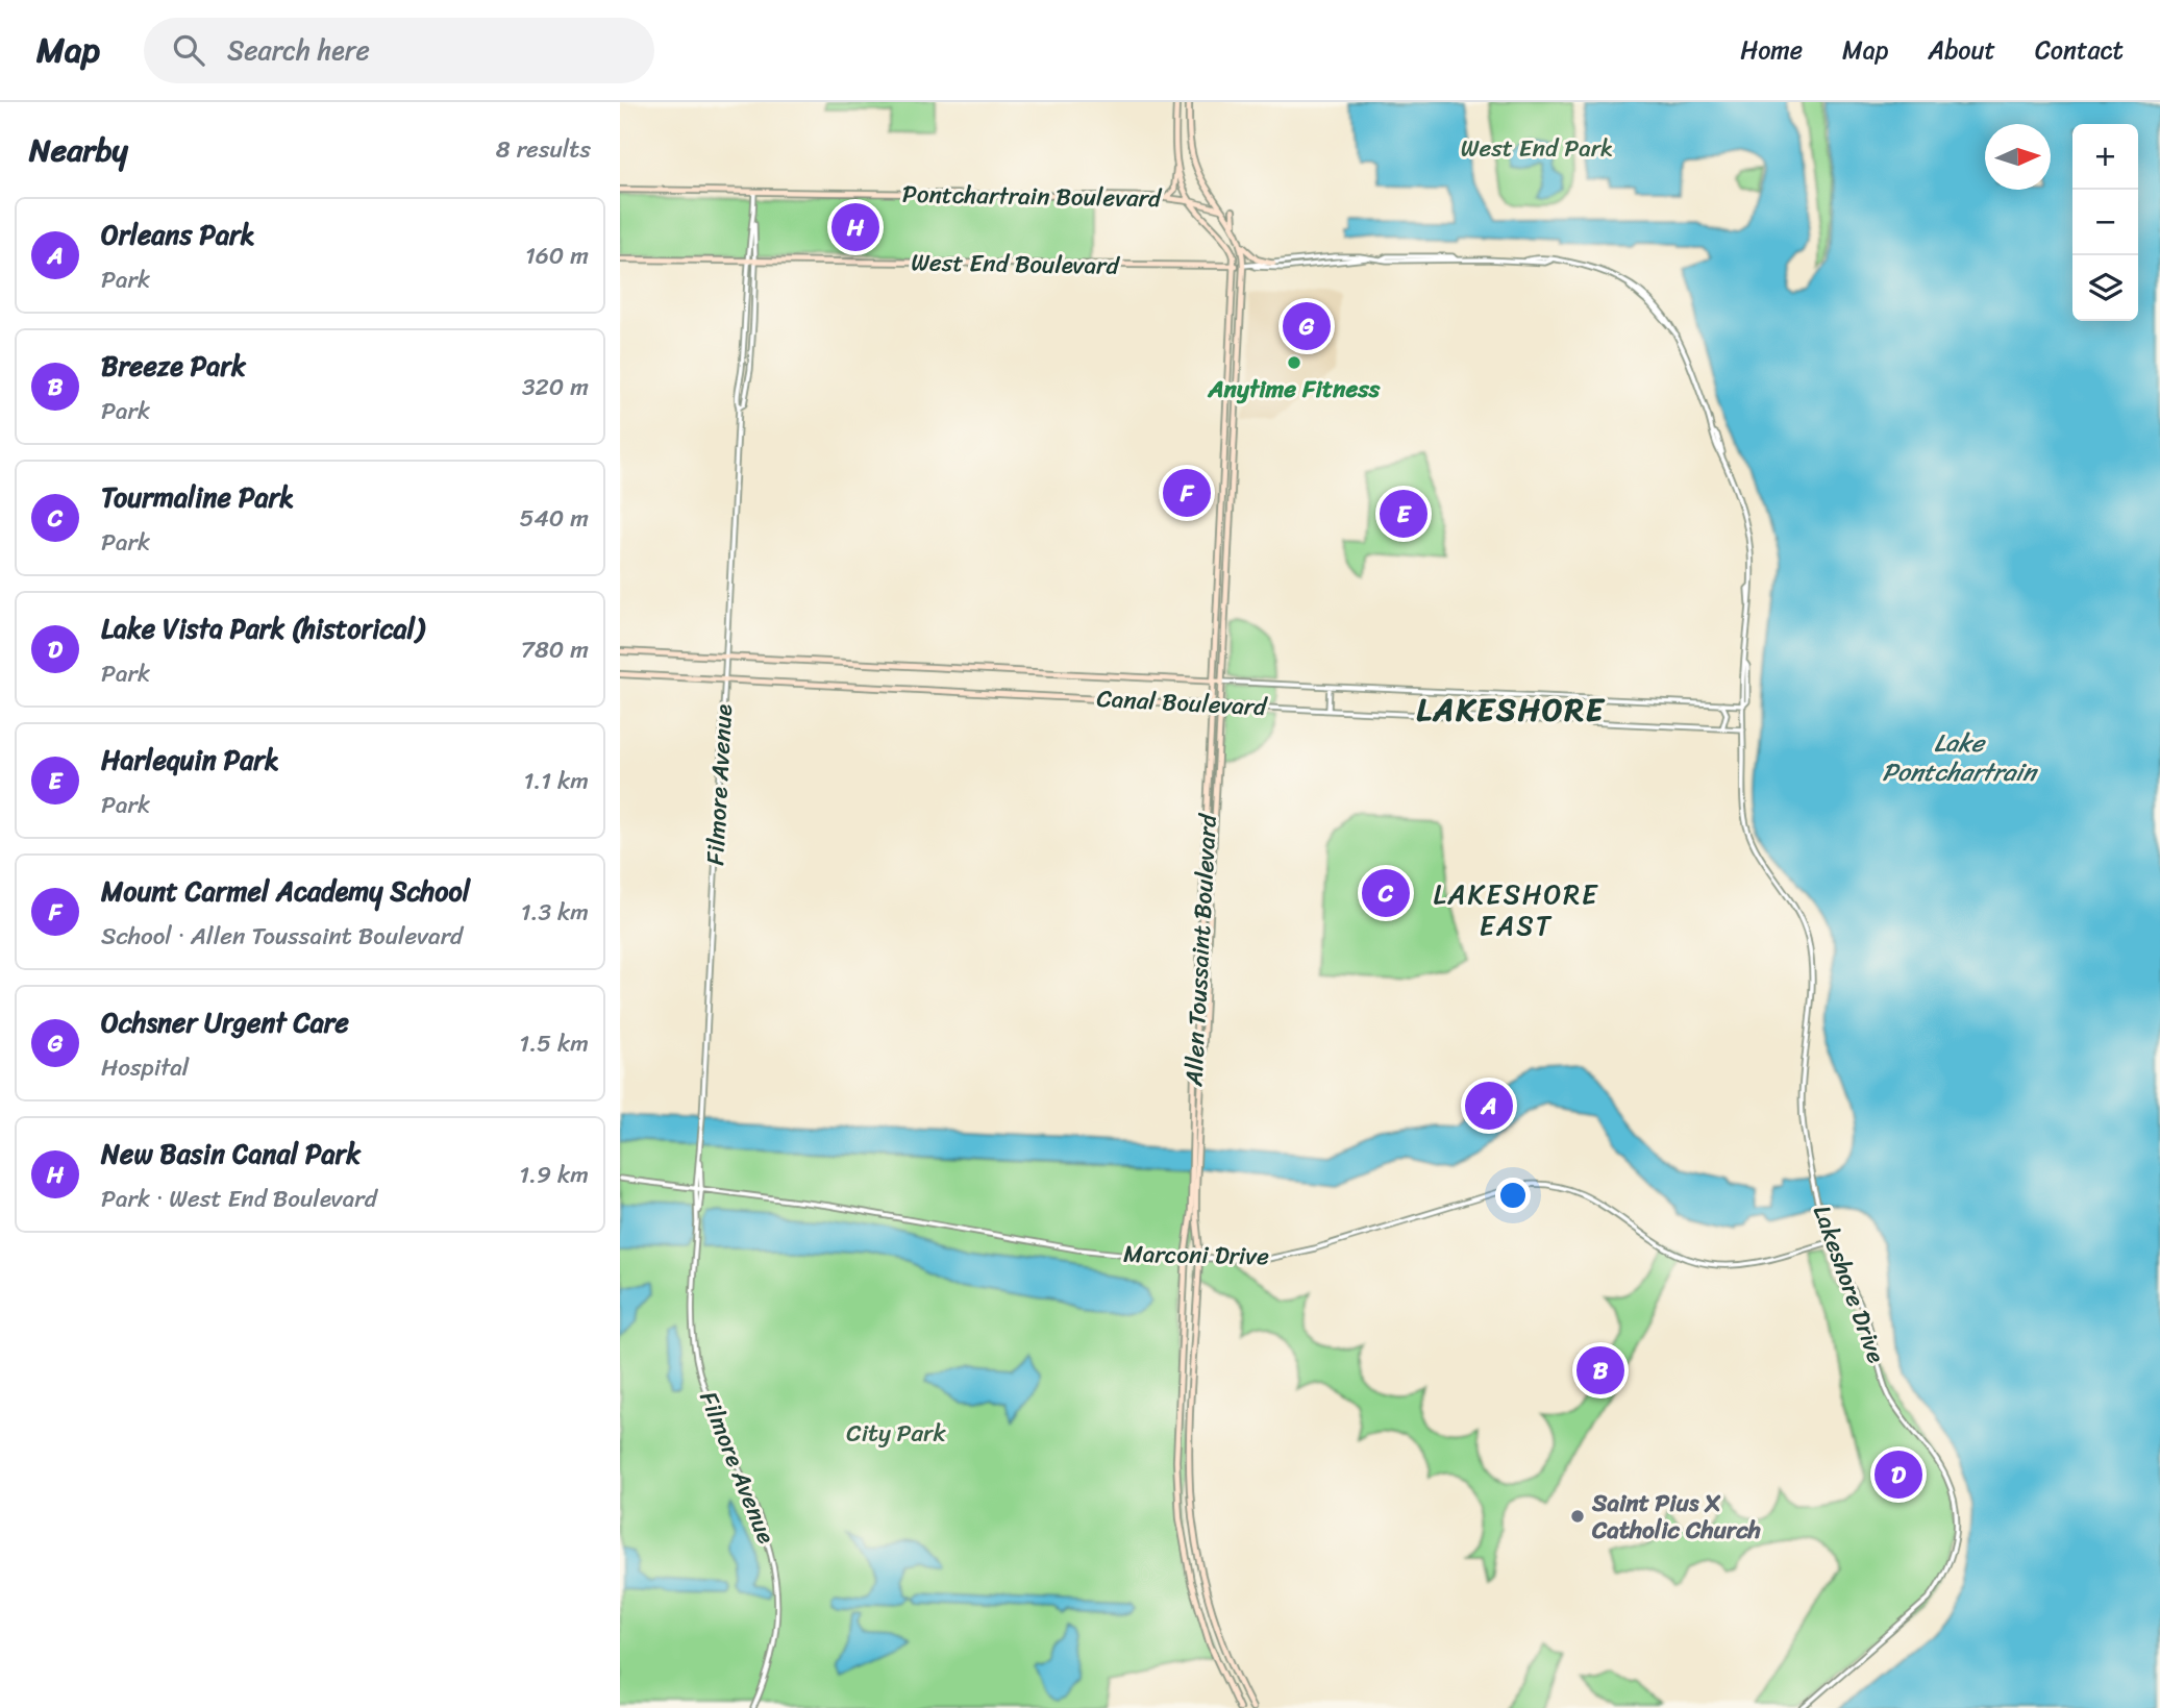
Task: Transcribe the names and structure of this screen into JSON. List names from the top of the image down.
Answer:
{
  "streets": {
    "main road": [
      "Pontchartrain Boulevard",
      "West End Boulevard",
      "Canal Boulevard",
      "Allen Toussaint Boulevard",
      "Lakeshore Drive"
    ],
    "street": ["Filmore Avenue", "Marconi Drive"]
  },
  "crossings": [
    ["Pontchartrain Boulevard", "Filmore Avenue"],
    ["Pontchartrain Boulevard", "Allen Toussaint Boulevard"],
    ["West End Boulevard", "Filmore Avenue"],
    ["West End Boulevard", "Allen Toussaint Boulevard"],
    ["West End Boulevard", "Lakeshore Drive"],
    ["Canal Boulevard", "Filmore Avenue"],
    ["Canal Boulevard", "Allen Toussaint Boulevard"],
    ["Canal Boulevard", "Lakeshore Drive"],
    ["Filmore Avenue", "Marconi Drive"],
    ["Allen Toussaint Boulevard", "Marconi Drive"],
    ["Allen Toussaint Boulevard", "Lakeshore Drive"],
    ["Marconi Drive", "Lakeshore Drive"]
  ],
  "districts": ["LAKESHORE", "LAKESHORE EAST"],
  "water": ["Lake Pontchartrain"],
  "parks": ["West End Park", "City Park"],
  "places": ["Anytime Fitness", "Saint Pius X Catholic Church"],
  "north": "right",
  "page": {
    "header": "Map",
    "search": "Search here",
    "nav": [
      "Home",
      "Map",
      "About",
      "Contact"
    ],
    "heading": ["Nearby", "8 results"],
    "map_buttons": ["+", "−"],
    "list": [
      {
        "mark": "A",
        "name": "Orleans Park",
        "note": "Park",
        "value": "160 m"
      },
      {
        "mark": "B",
        "name": "Breeze Park",
        "note": "Park",
        "value": "320 m"
      },
      {
        "mark": "C",
        "name": "Tourmaline Park",
        "note": "Park",
        "value": "540 m"
      },
      {
        "mark": "D",
        "name": "Lake Vista Park (historical)",
        "note": "Park",
        "value": "780 m"
      },
      {
        "mark": "E",
        "name": "Harlequin Park",
        "note": "Park",
        "value": "1.1 km"
      },
      {
        "mark": "F",
        "name": "Mount Carmel Academy School",
        "note": "School · Allen Toussaint Boulevard",
        "value": "1.3 km"
      },
      {
        "mark": "G",
        "name": "Ochsner Urgent Care",
        "note": "Hospital",
        "value": "1.5 km"
      },
      {
        "mark": "H",
        "name": "New Basin Canal Park",
        "note": "Park · West End Boulevard",
        "value": "1.9 km"
      }
    ],
    "pins": [
      "H",
      "G",
      "F",
      "E",
      "C",
      "A",
      "B",
      "D"
    ]
  }
}
